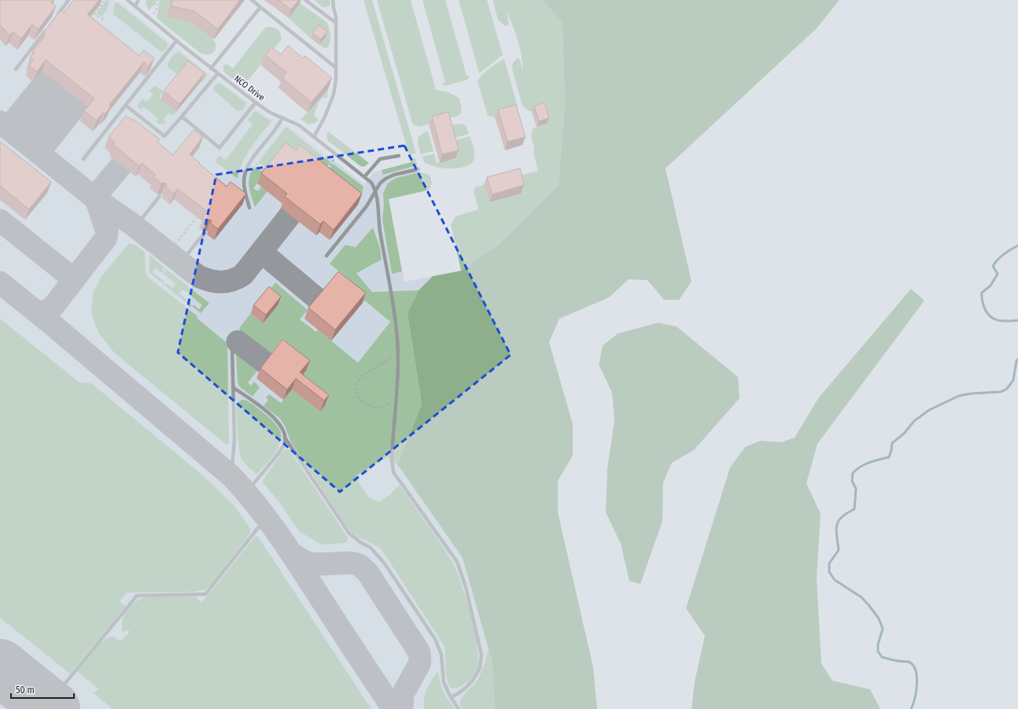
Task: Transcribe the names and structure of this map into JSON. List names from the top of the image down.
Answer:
{
  "streets": {
    "lane": ["NCO Drive"]
  },
  "scale_bar": "50 m"
}
